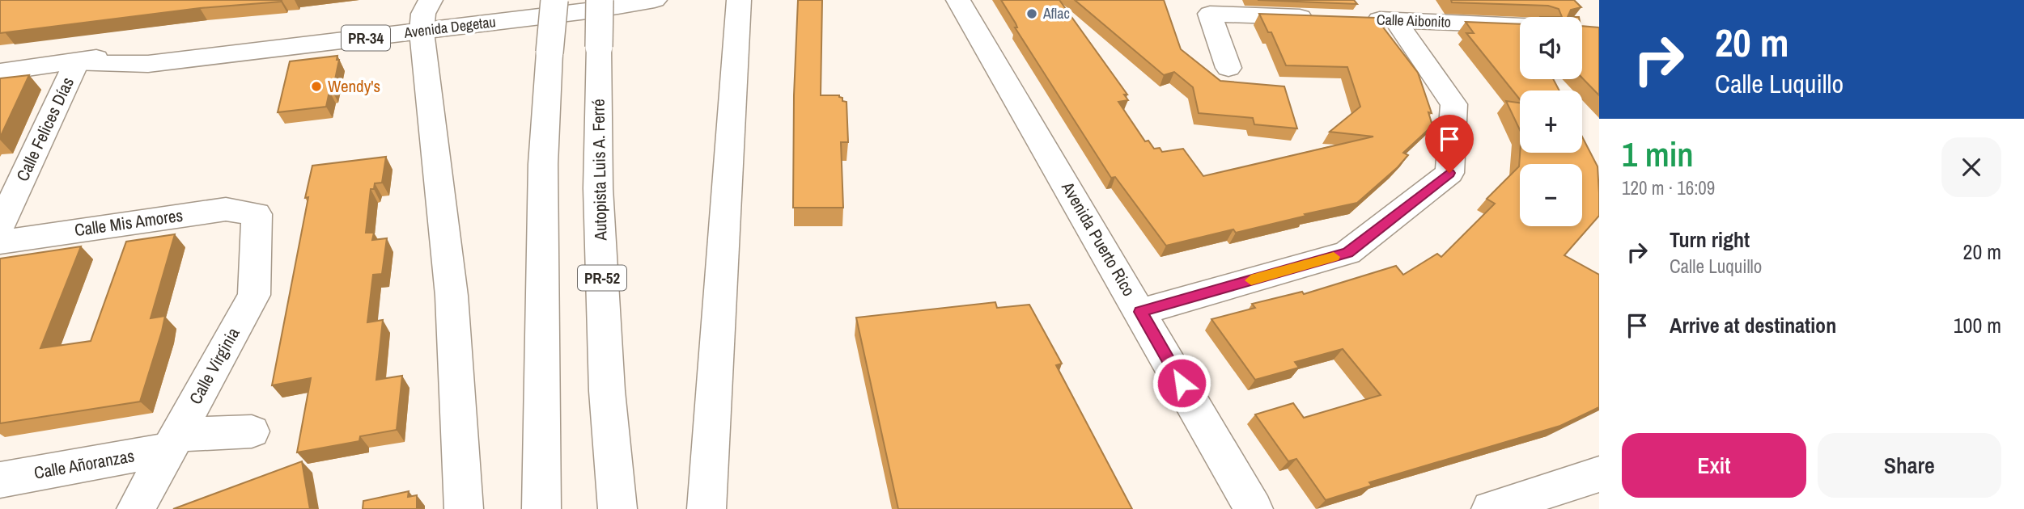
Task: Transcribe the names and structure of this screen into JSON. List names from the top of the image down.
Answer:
{
  "streets": {
    "main road": [
      "Calle Aibonito",
      "Avenida Degetau",
      "PR-34",
      "Calle Felices Días",
      "Autopista Luis A. Ferré",
      "Calle Mis Amores",
      "Avenida Puerto Rico",
      "PR-52",
      "Calle Virginia",
      "Calle Añoranzas"
    ]
  },
  "crossings": [
    ["Avenida Degetau", "Calle Felices Días"],
    ["Calle Mis Amores", "Calle Virginia"],
    ["Calle Virginia", "Calle Añoranzas"]
  ],
  "places": ["Aflac", "Wendy's"],
  "page": {
    "turn": ["20 m", "Calle Luquillo"],
    "map_buttons": ["+", "−"],
    "heading": ["1 min", "120 m · 16:09"],
    "list": [
      {
        "name": "Turn right",
        "note": "Calle Luquillo",
        "value": "20 m"
      },
      {
        "name": "Arrive at destination",
        "value": "100 m"
      }
    ],
    "buttons": ["Exit", "Share"]
  }
}
